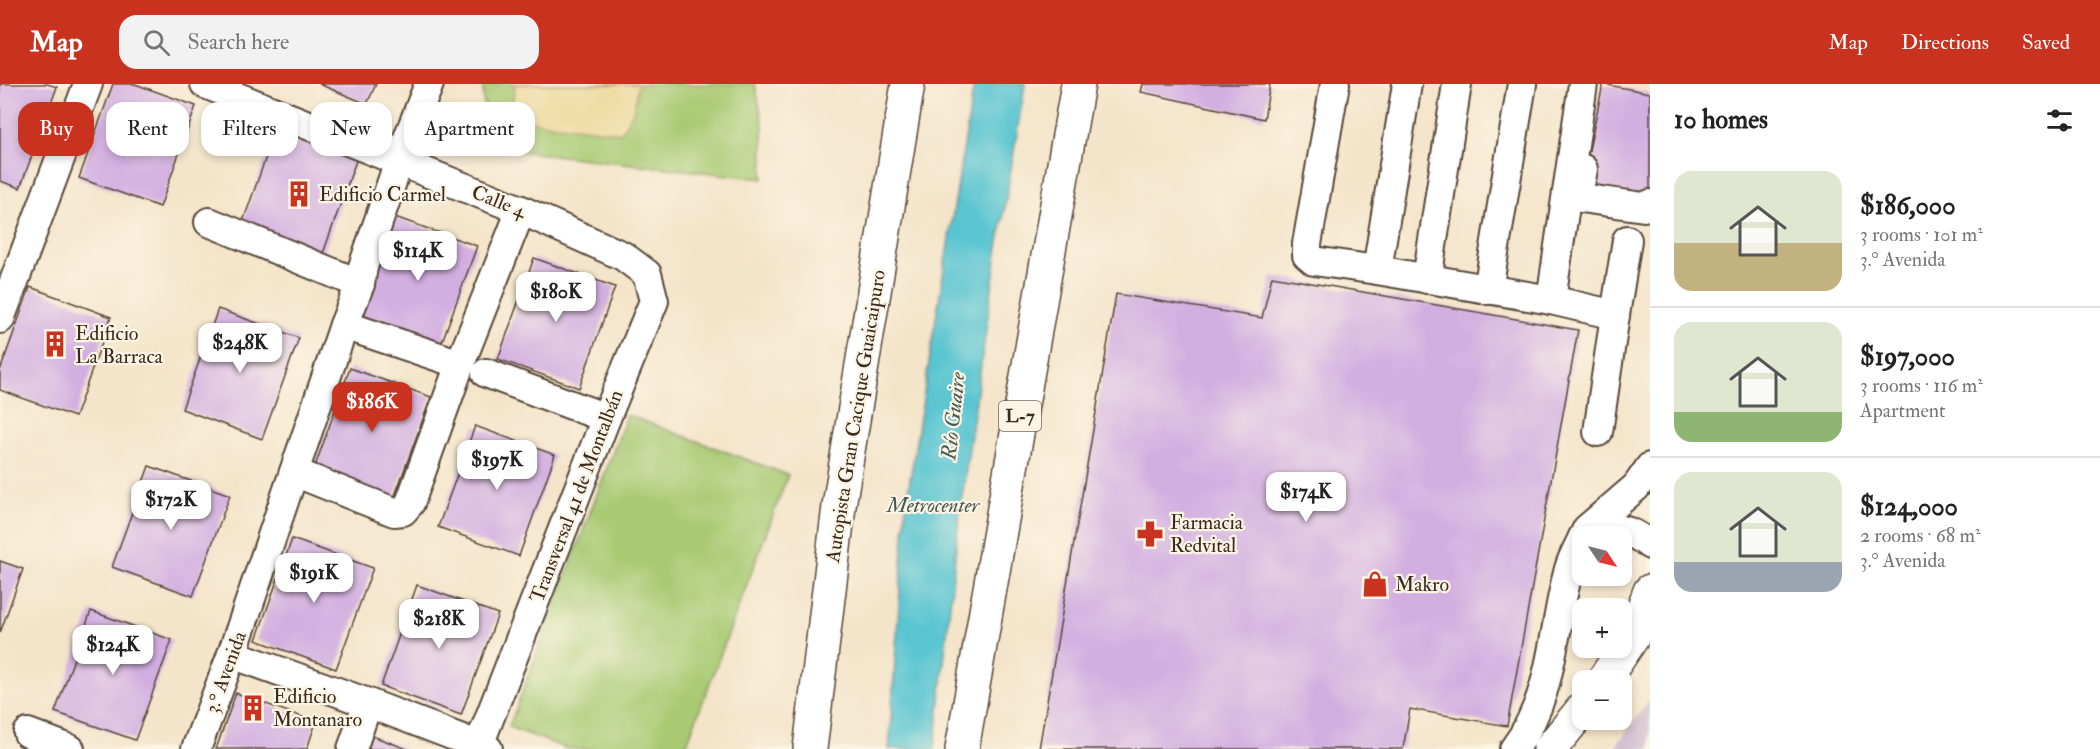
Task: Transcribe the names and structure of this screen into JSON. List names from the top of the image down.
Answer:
{
  "streets": {
    "main road": ["Autopista Gran Cacique Guaicaipuro", "L-7"],
    "street": ["Calle 4", "Transversal 41 de Montalbán", "3.° Avenida"]
  },
  "crossings": [
    ["Calle 4", "Transversal 41 de Montalbán"],
    ["Calle 4", "3.° Avenida"]
  ],
  "water": ["Río Guaire", "Metrocenter"],
  "places": {
    "building": ["Edificio Carmel", "Edificio La Barraca", "Edificio Montanaro"],
    "pharmacy": ["Farmacia Redvital"],
    "shop": ["Makro"]
  },
  "north": "bottom right",
  "page": {
    "header": "Map",
    "search": "Search here",
    "nav": ["Map", "Directions", "Saved"],
    "heading": "10 homes",
    "chip": [
      "Buy",
      "Rent",
      "Filters",
      "New",
      "Apartment"
    ],
    "list": [
      {
        "name": "$186,000",
        "note": "3 rooms · 101 m² · 3.° Avenida"
      },
      {
        "name": "$197,000",
        "note": "3 rooms · 116 m² · Apartment"
      },
      {
        "name": "$124,000",
        "note": "2 rooms · 68 m² · 3.° Avenida"
      }
    ],
    "price": [
      "$114K",
      "$180K",
      "$248K",
      "$186K",
      "$197K",
      "$174K",
      "$172K",
      "$191K",
      "$218K",
      "$124K"
    ],
    "map_buttons": ["+", "−"]
  }
}
